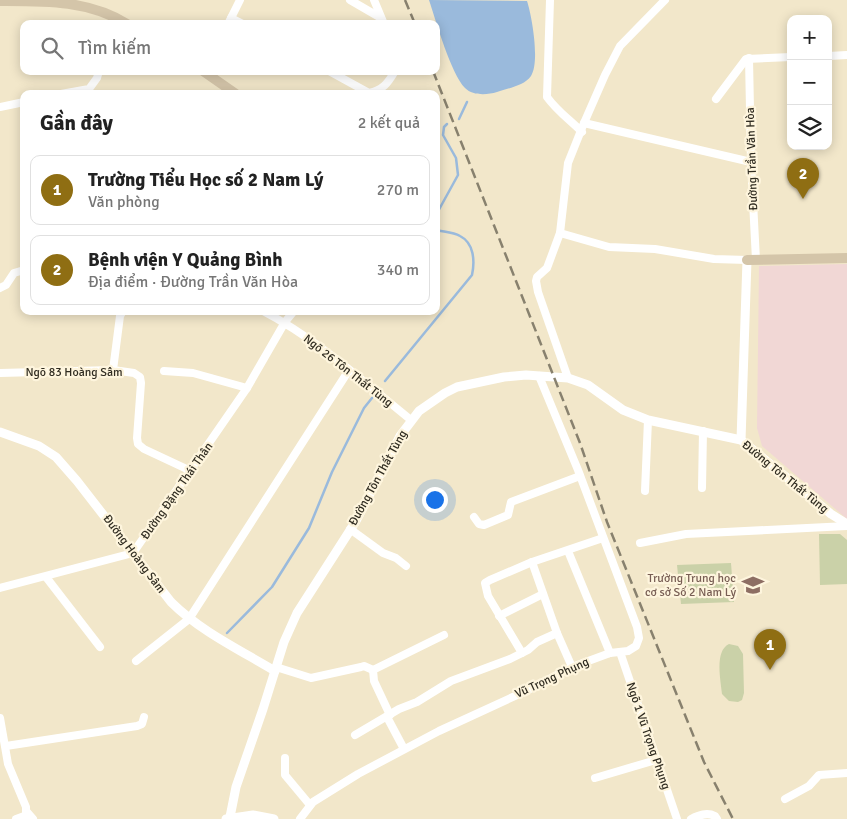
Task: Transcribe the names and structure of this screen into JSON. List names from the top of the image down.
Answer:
{
  "streets": {
    "street": [
      "Đường Trần Văn Hòa",
      "Ngõ 26 Tôn Thất Tùng",
      "Ngõ 83 Hoàng Sâm",
      "Đường Tôn Thất Tùng",
      "Đường Đặng Thái Thân",
      "Đường Hoàng Sâm",
      "Vũ Trọng Phụng",
      "Ngõ 1 Vũ Trọng Phụng"
    ]
  },
  "crossings": [
    ["Đường Trần Văn Hòa", "Đường Tôn Thất Tùng"],
    ["Ngõ 26 Tôn Thất Tùng", "Đường Tôn Thất Tùng"],
    ["Ngõ 26 Tôn Thất Tùng", "Đường Đặng Thái Thân"],
    ["Ngõ 83 Hoàng Sâm", "Đường Đặng Thái Thân"],
    ["Đường Tôn Thất Tùng", "Đường Hoàng Sâm"],
    ["Đường Tôn Thất Tùng", "Vũ Trọng Phụng"],
    ["Đường Đặng Thái Thân", "Đường Hoàng Sâm"],
    ["Vũ Trọng Phụng", "Ngõ 1 Vũ Trọng Phụng"]
  ],
  "places": {
    "school or university": ["Trường Trung học cơ sở Số 2 Nam Lý"]
  },
  "page": {
    "map_buttons": ["+", "−"],
    "search": "Tìm kiếm",
    "heading": ["Gần đây", "2 kết quả"],
    "list": [
      {
        "mark": "1",
        "name": "Trường Tiểu Học số 2 Nam Lý",
        "note": "Văn phòng",
        "value": "270 m"
      },
      {
        "mark": "2",
        "name": "Bệnh viện Y Quảng Bình",
        "note": "Địa điểm · Đường Trần Văn Hòa",
        "value": "340 m"
      }
    ],
    "pins": ["2", "1"]
  }
}
